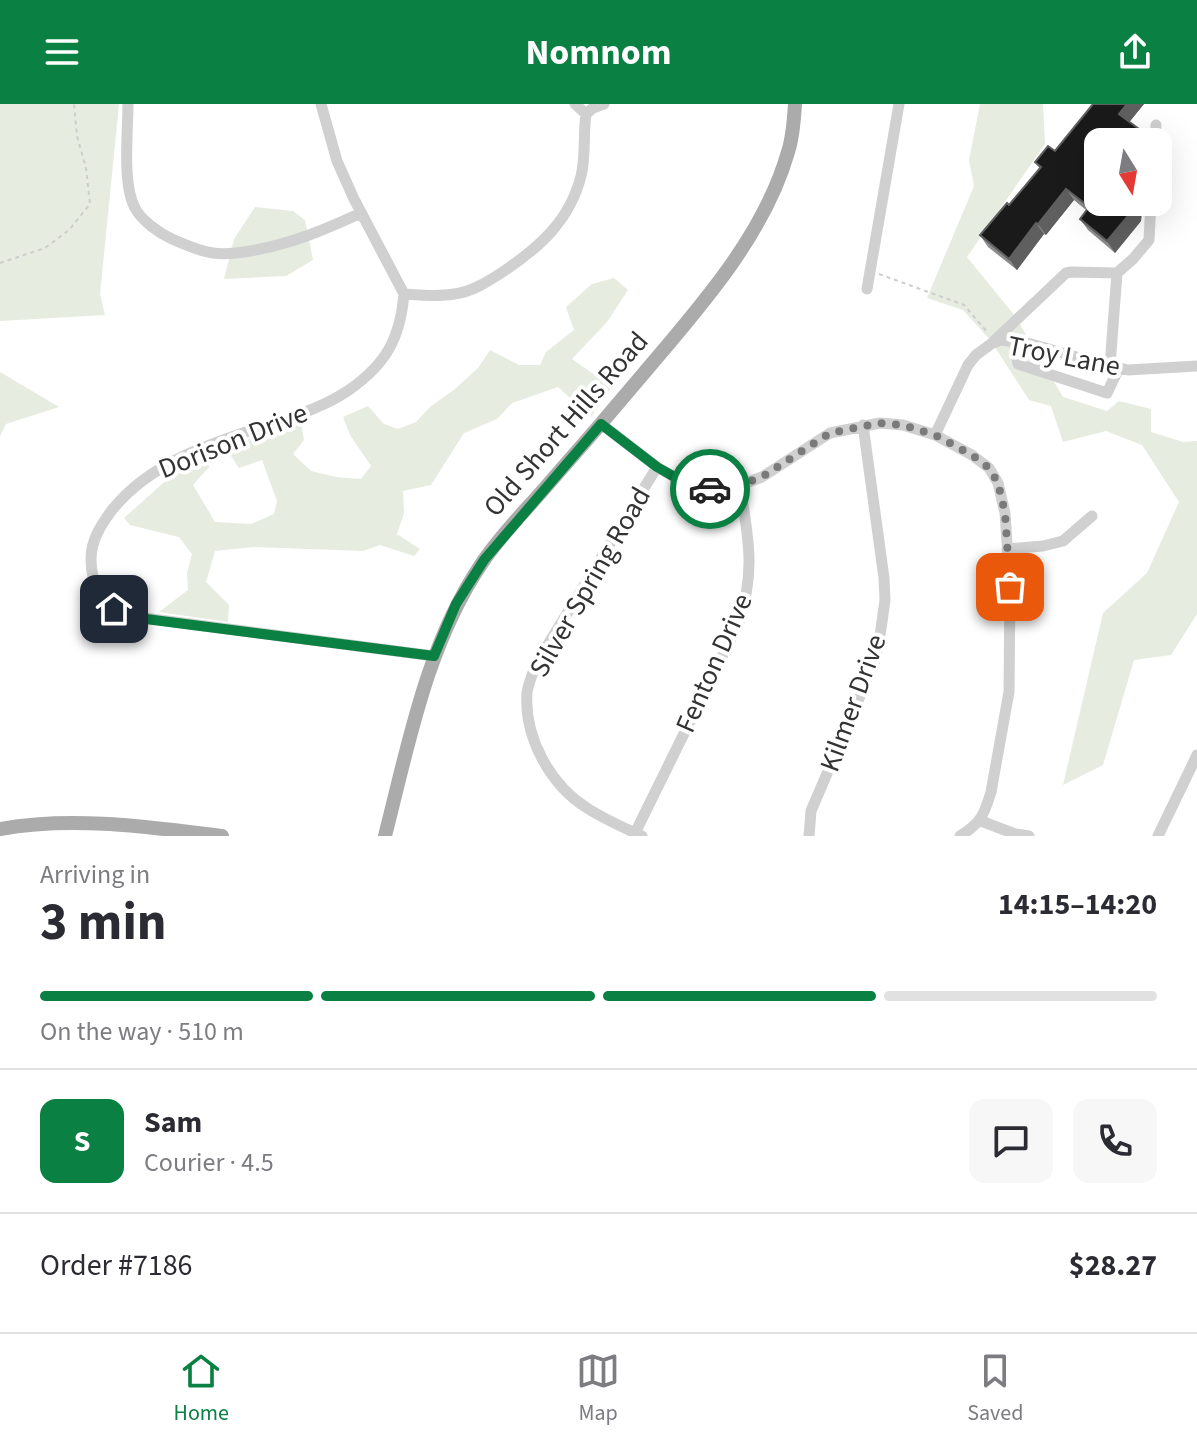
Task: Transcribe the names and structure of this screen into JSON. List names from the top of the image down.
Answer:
{
  "streets": {
    "main road": ["Old Short Hills Road"],
    "street": [
      "Troy Lane",
      "Dorison Drive",
      "Silver Spring Road",
      "Fenton Drive",
      "Kilmer Drive"
    ]
  },
  "crossings": [
    ["Troy Lane", "Silver Spring Road"],
    ["Old Short Hills Road", "Dorison Drive"],
    ["Old Short Hills Road", "Silver Spring Road"],
    ["Silver Spring Road", "Fenton Drive"],
    ["Silver Spring Road", "Kilmer Drive"]
  ],
  "north": "bottom",
  "page": {
    "header": "Nomnom",
    "heading": ["3 min", "Arriving in", "14:15–14:20"],
    "panel": [
      "Sam",
      "Courier · 4.5",
      "Order #7186",
      "$28.27"
    ],
    "bar": "On the way · 510 m",
    "round": "S",
    "tabs": ["Home", "Map", "Saved"]
  }
}
